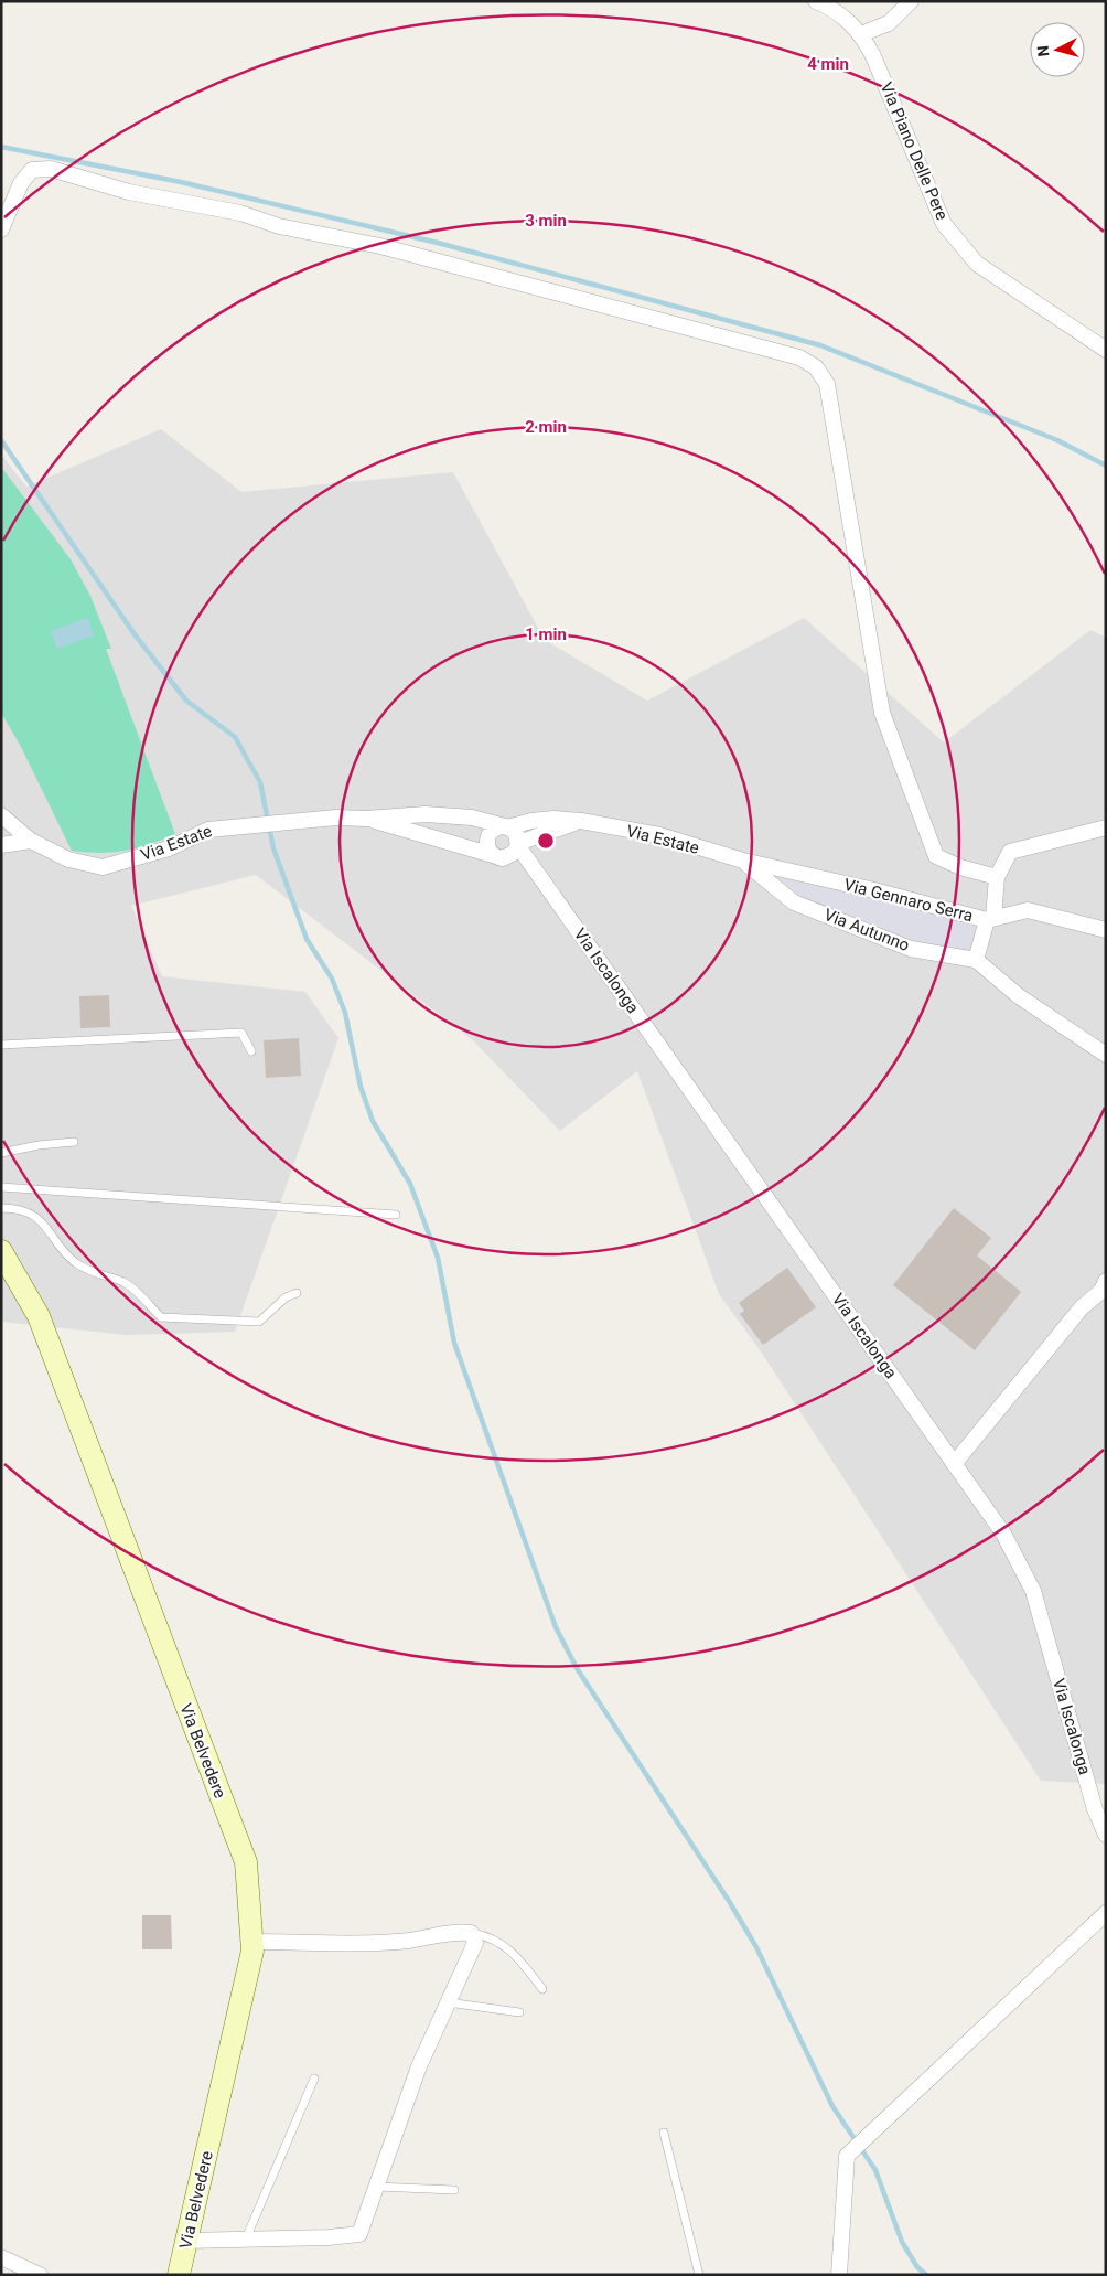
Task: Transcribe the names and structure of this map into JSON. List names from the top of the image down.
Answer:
{
  "streets": {
    "street": [
      "Via Piano Delle Pere",
      "Via Estate",
      "Via Gennaro Serra",
      "Via Autunno",
      "Via Iscalonga",
      "Via Belvedere"
    ]
  },
  "crossings": [
    ["Via Estate", "Via Gennaro Serra"],
    ["Via Estate", "Via Autunno"],
    ["Via Estate", "Via Iscalonga"],
    ["Via Gennaro Serra", "Via Autunno"]
  ],
  "north": "left",
  "rings": [
    "4 min",
    "3 min",
    "2 min",
    "1 min"
  ]
}
